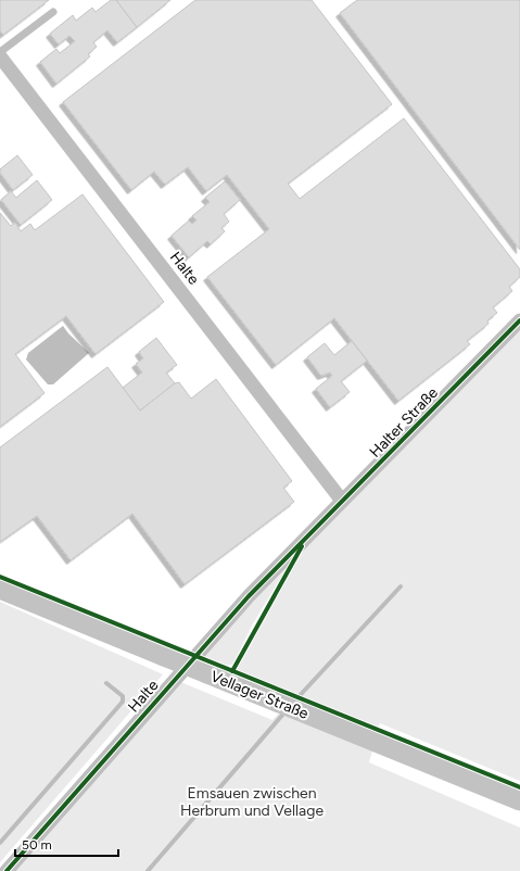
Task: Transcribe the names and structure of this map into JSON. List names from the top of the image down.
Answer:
{
  "streets": {
    "main road": ["Vellager Straße"],
    "street": ["Halte", "Halter Straße"]
  },
  "crossings": [
    ["Halte", "Halter Straße"]
  ],
  "parks": ["Emsauen zwischen Herbrum und Vellage"],
  "scale_bar": "50 m"
}
